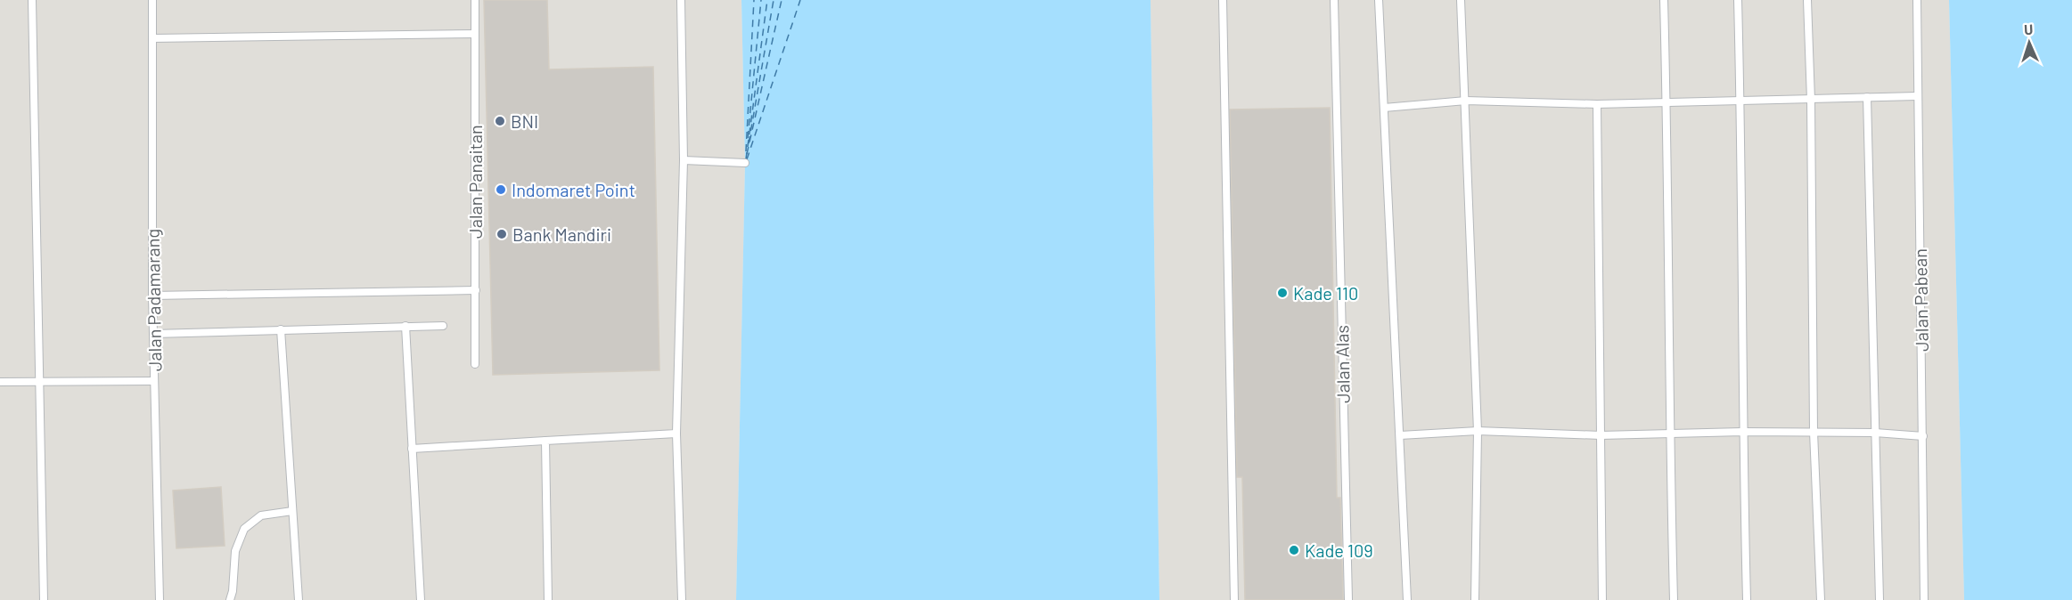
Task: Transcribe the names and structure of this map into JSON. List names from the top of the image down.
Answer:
{
  "streets": {
    "lane": [
      "Jalan Panaitan",
      "Jalan Padamarang",
      "Jalan Pabean",
      "Jalan Alas"
    ]
  },
  "places": [
    "BNI",
    "Indomaret Point",
    "Bank Mandiri",
    "Kade 110",
    "Kade 109"
  ],
  "north": "top"
}
